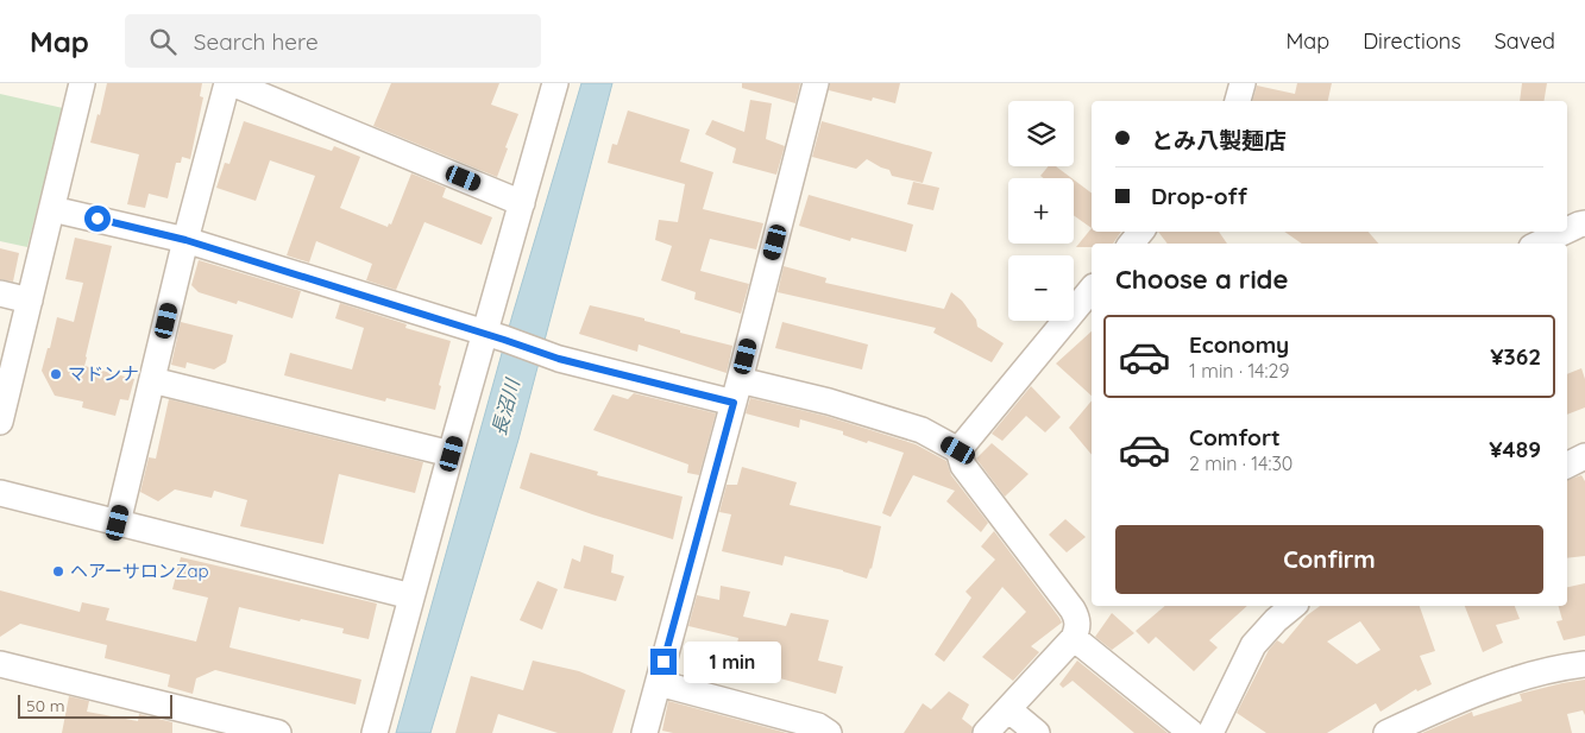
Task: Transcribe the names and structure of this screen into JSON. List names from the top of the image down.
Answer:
{
  "water": ["長沼川"],
  "places": ["マドンナ", "ヘアーサロンZap"],
  "scale_bar": "50 m",
  "page": {
    "header": "Map",
    "search": "Search here",
    "nav": ["Map", "Directions", "Saved"],
    "map_buttons": ["+", "−"],
    "banner": ["とみ八製麺店", "Drop-off"],
    "heading": "Choose a ride",
    "list": [
      {
        "name": "Economy",
        "note": "1 min · 14:29",
        "value": "¥362"
      },
      {
        "name": "Comfort",
        "note": "2 min · 14:30",
        "value": "¥489"
      }
    ],
    "buttons": "Confirm",
    "bubble": "1 min",
    "scale": "50 m"
  }
}
